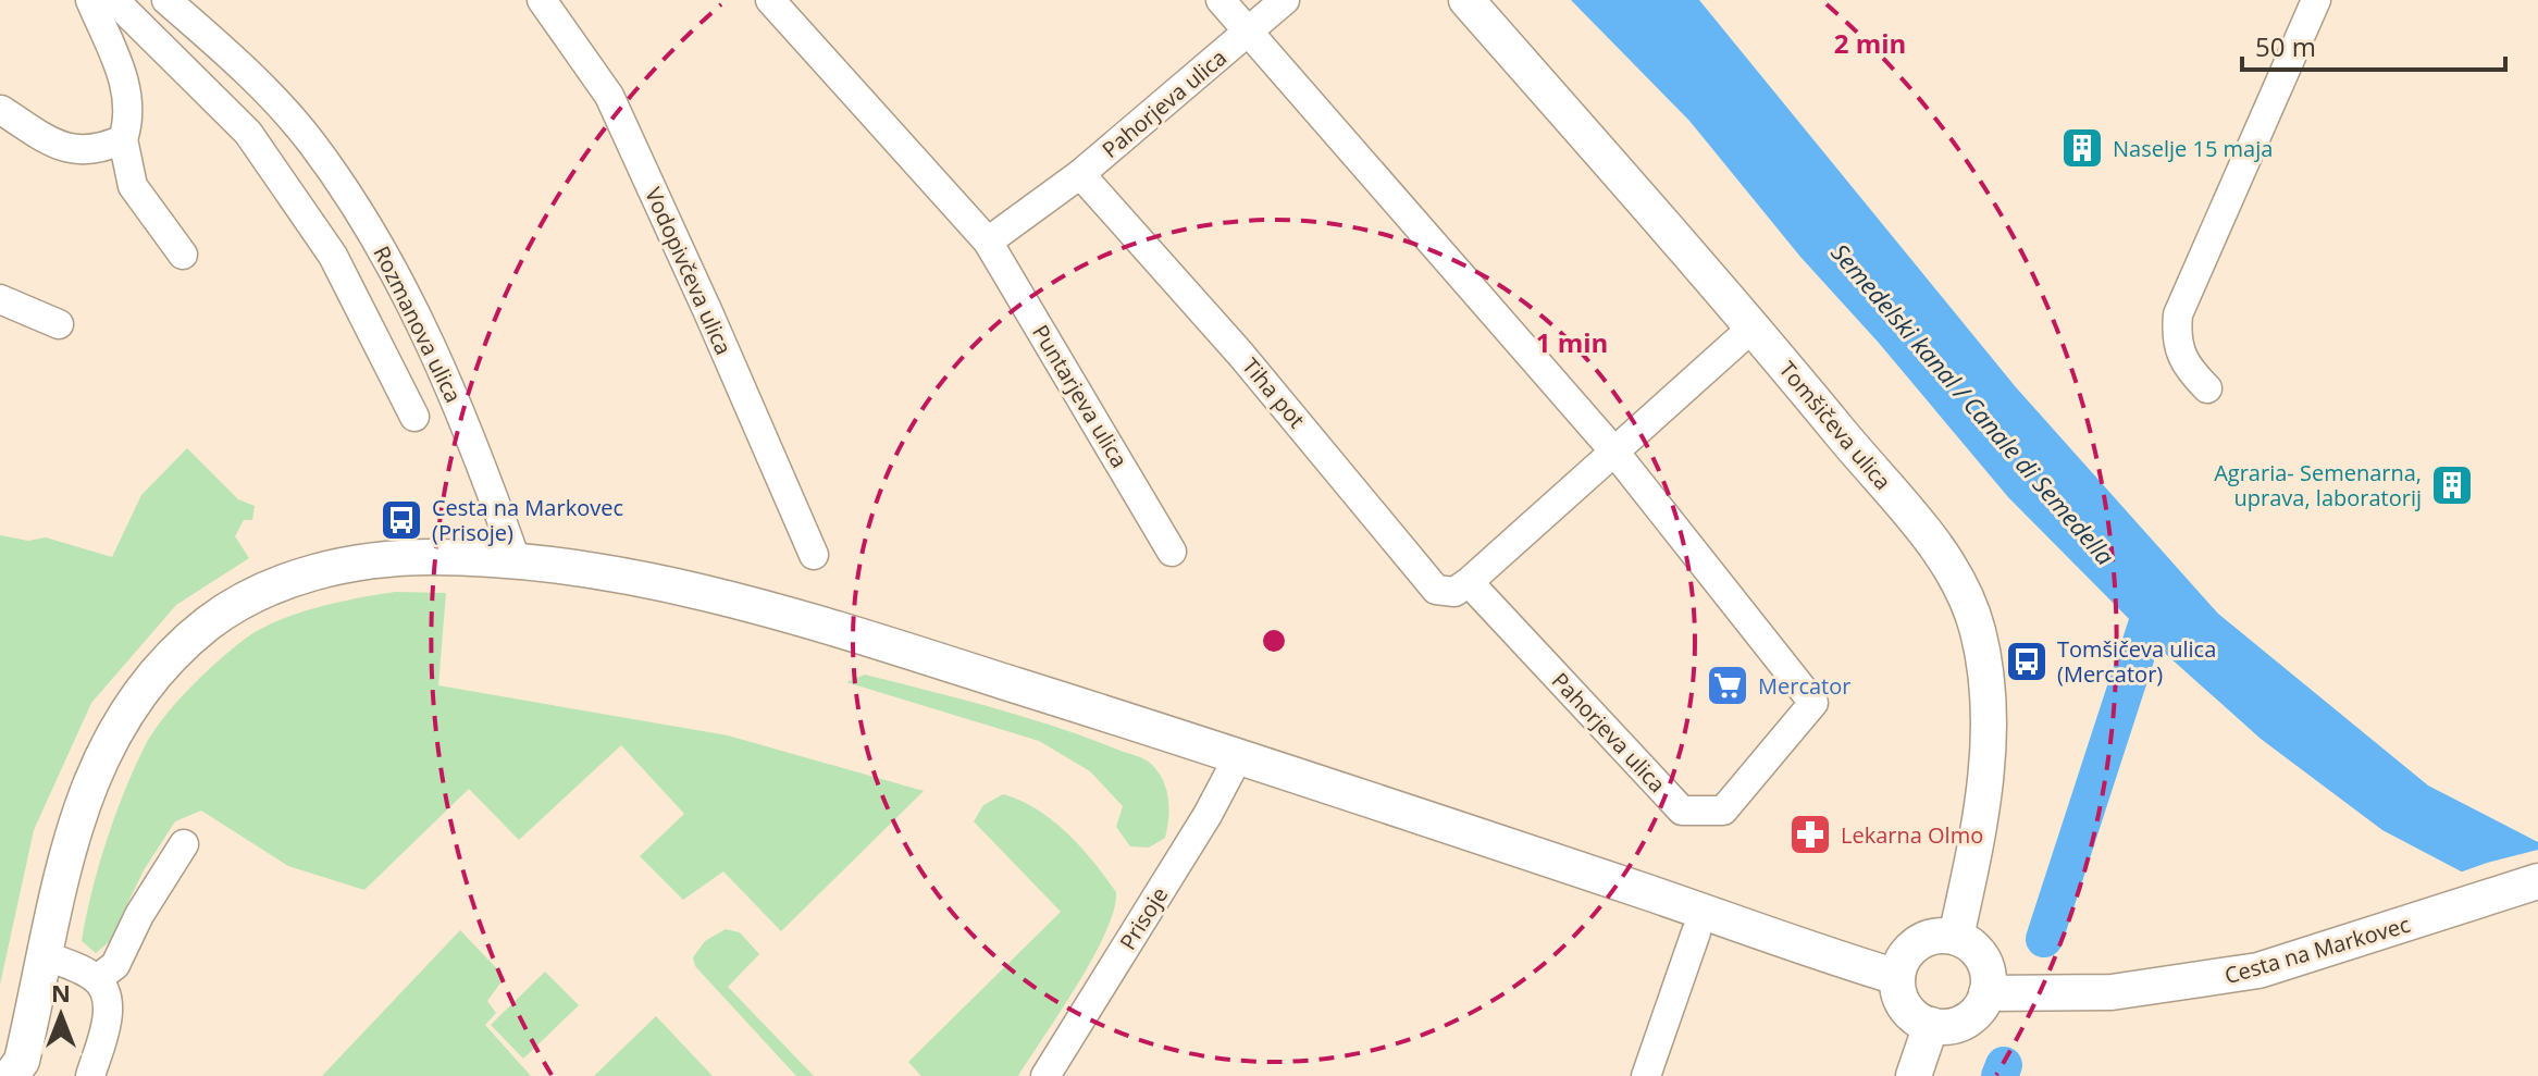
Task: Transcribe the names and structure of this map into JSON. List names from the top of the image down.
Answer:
{
  "streets": {
    "street": [
      "Pahorjeva ulica",
      "Vodopivčeva ulica",
      "Rozmanova ulica",
      "Tiha pot",
      "Puntarjeva ulica",
      "Tomšičeva ulica",
      "Prisoje",
      "Cesta na Markovec"
    ]
  },
  "crossings": [
    ["Pahorjeva ulica", "Tiha pot"],
    ["Tomšičeva ulica", "Cesta na Markovec"]
  ],
  "water": ["Semedelski kanal / Canale di Semedella"],
  "places": {
    "building": ["Naselje 15 maja", "Agraria- Semenarna, uprava, laboratorij"],
    "bus stop": ["Cesta na Markovec (Prisoje)", "Tomšičeva ulica (Mercator)"],
    "supermarket": ["Mercator"],
    "pharmacy": ["Lekarna Olmo"]
  },
  "scale_bar": "50 m",
  "north": "top",
  "rings": ["2 min", "1 min"]
}
